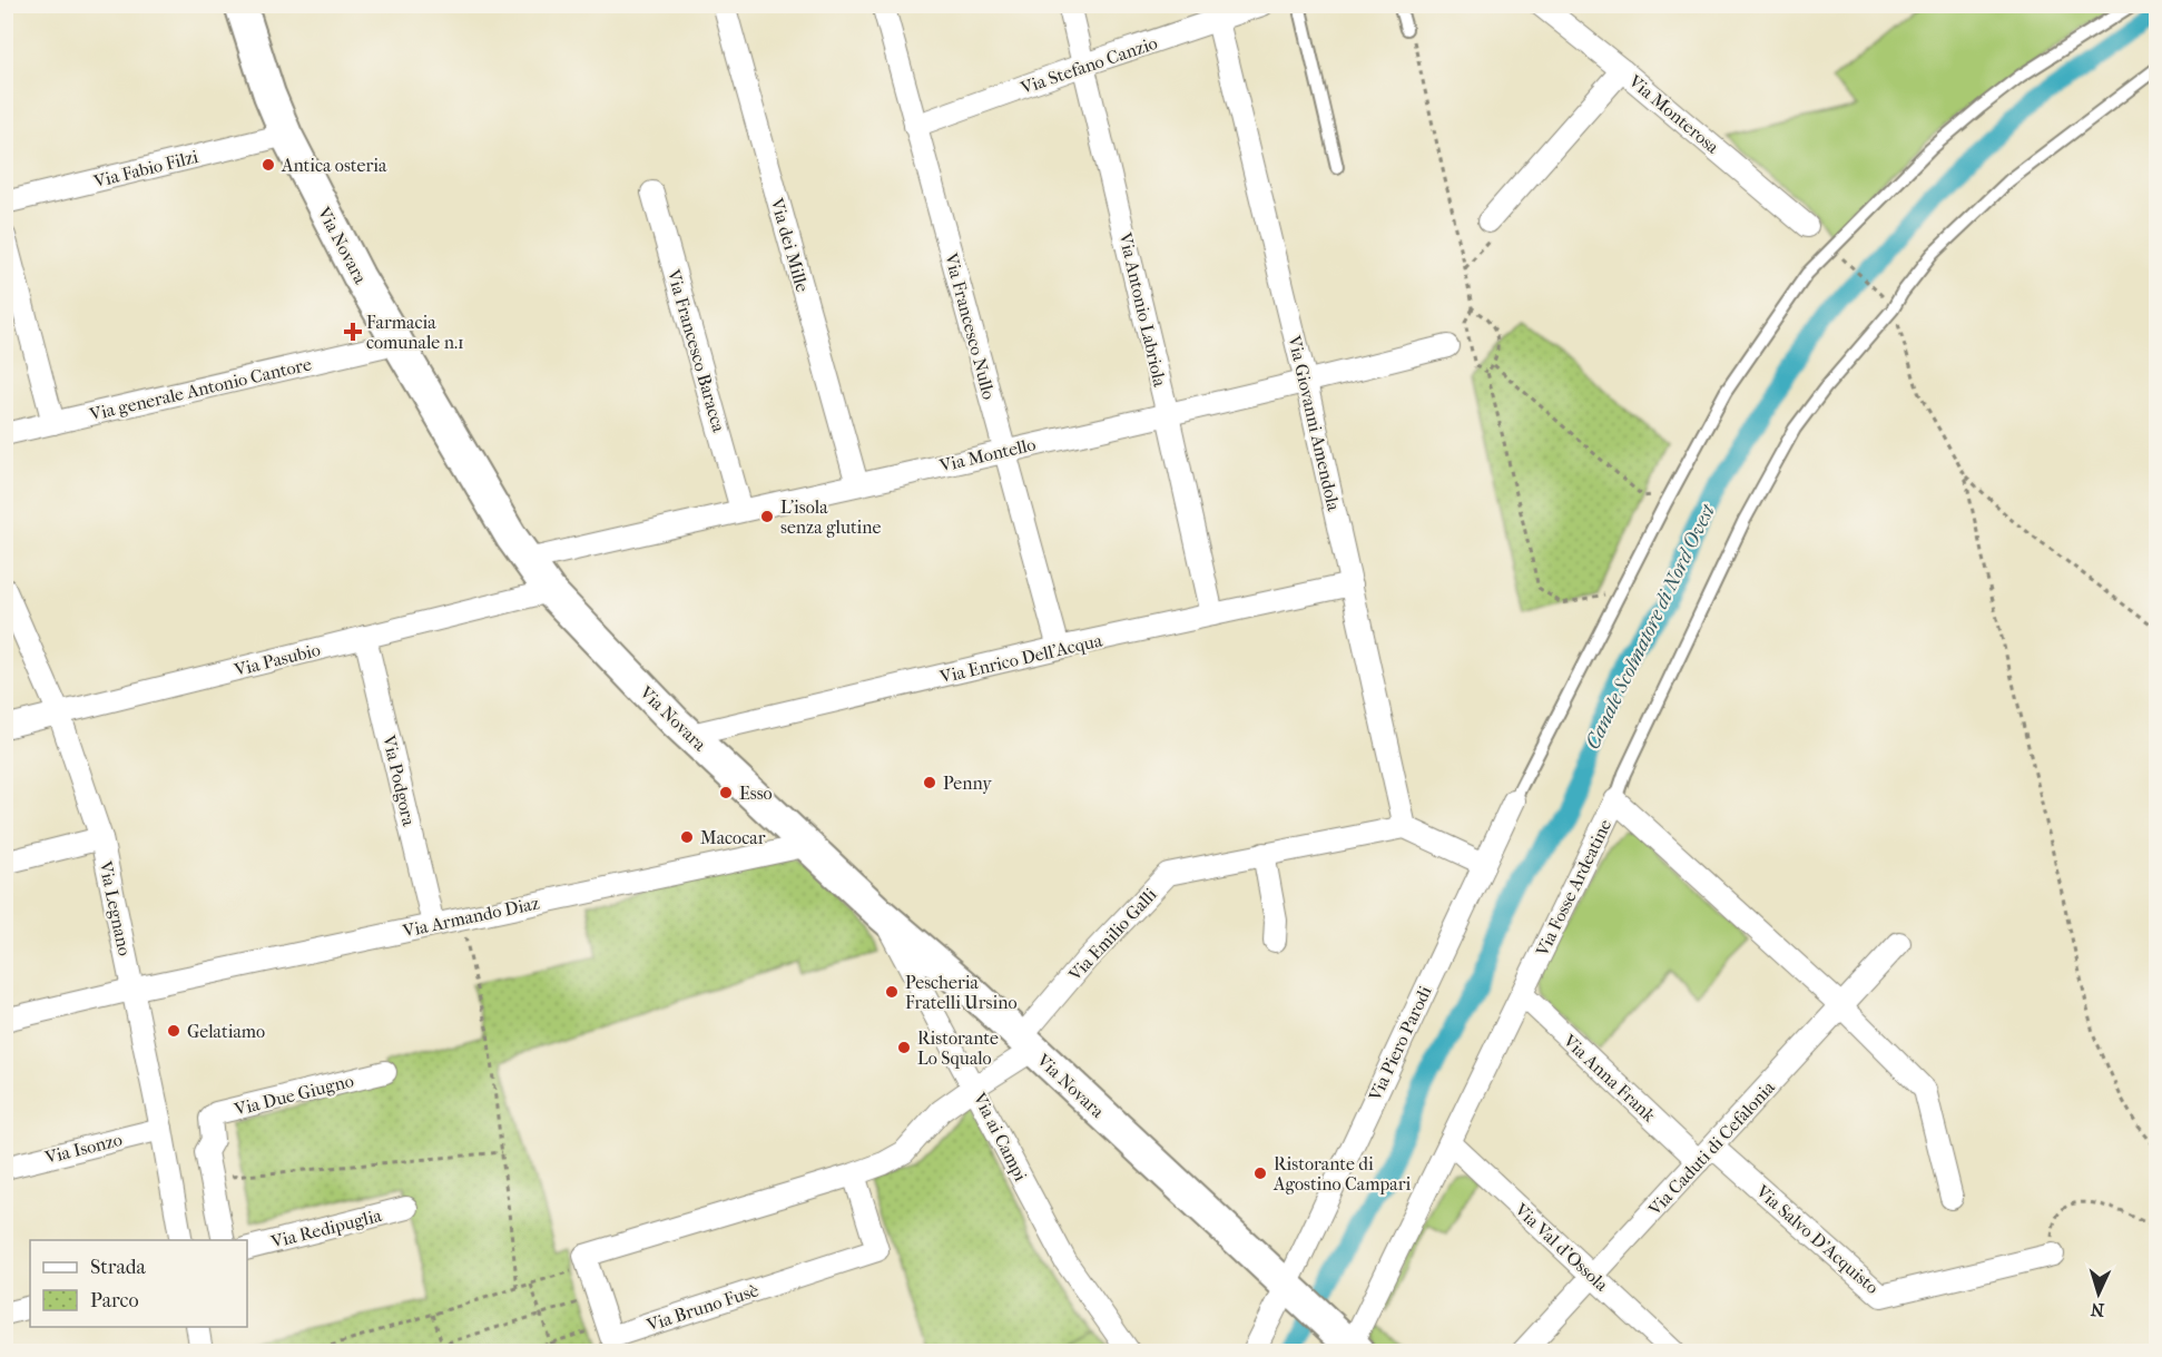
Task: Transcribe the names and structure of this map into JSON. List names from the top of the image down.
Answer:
{
  "streets": {
    "street": [
      "Via Stefano Canzio",
      "Via Monterosa",
      "Via Fabio Filzi",
      "Via Novara",
      "Via dei Mille",
      "Via Antonio Labriola",
      "Via Francesco Nullo",
      "Via Francesco Baracca",
      "Via generale Antonio Cantore",
      "Via Giovanni Amendola",
      "Via Montello",
      "Via Enrico Dell'Acqua",
      "Via Pasubio",
      "Via Podgora",
      "Via Fosse Ardeatine",
      "Via Legnano",
      "Via Armando Diaz",
      "Via Emilio Galli",
      "Via Piero Parodi",
      "Via Anna Frank",
      "Via Due Giugno",
      "Via ai Campi",
      "Via Isonzo",
      "Via Caduti di Cefalonia",
      "Via Redipuglia",
      "Via Salvo D'Acquisto",
      "Via Val d'Ossola",
      "Via Bruno Fusè"
    ]
  },
  "crossings": [
    ["Via Stefano Canzio", "Via Antonio Labriola"],
    ["Via Stefano Canzio", "Via Francesco Nullo"],
    ["Via Stefano Canzio", "Via Giovanni Amendola"],
    ["Via Fabio Filzi", "Via Novara"],
    ["Via Novara", "Via generale Antonio Cantore"],
    ["Via Novara", "Via Montello"],
    ["Via Novara", "Via Enrico Dell'Acqua"],
    ["Via Novara", "Via Pasubio"],
    ["Via Novara", "Via Fosse Ardeatine"],
    ["Via Novara", "Via Armando Diaz"],
    ["Via Novara", "Via Emilio Galli"],
    ["Via Novara", "Via Piero Parodi"],
    ["Via Novara", "Via ai Campi"],
    ["Via dei Mille", "Via Montello"],
    ["Via Antonio Labriola", "Via Montello"],
    ["Via Antonio Labriola", "Via Enrico Dell'Acqua"],
    ["Via Francesco Nullo", "Via Montello"],
    ["Via Francesco Nullo", "Via Enrico Dell'Acqua"],
    ["Via Francesco Baracca", "Via Montello"],
    ["Via Giovanni Amendola", "Via Montello"],
    ["Via Giovanni Amendola", "Via Enrico Dell'Acqua"],
    ["Via Giovanni Amendola", "Via Emilio Galli"],
    ["Via Pasubio", "Via Podgora"],
    ["Via Pasubio", "Via Legnano"],
    ["Via Podgora", "Via Armando Diaz"],
    ["Via Fosse Ardeatine", "Via Anna Frank"],
    ["Via Fosse Ardeatine", "Via Caduti di Cefalonia"],
    ["Via Fosse Ardeatine", "Via Val d'Ossola"],
    ["Via Legnano", "Via Armando Diaz"],
    ["Via Legnano", "Via Isonzo"],
    ["Via Anna Frank", "Via Caduti di Cefalonia"],
    ["Via Anna Frank", "Via Salvo D'Acquisto"],
    ["Via Caduti di Cefalonia", "Via Salvo D'Acquisto"],
    ["Via Caduti di Cefalonia", "Via Val d'Ossola"]
  ],
  "water": ["Canale Scolmatore di Nord Ovest"],
  "places": {
    "other": [
      "Antica osteria",
      "L'isola senza glutine",
      "Penny",
      "Esso",
      "Macocar",
      "Pescheria Fratelli Ursino",
      "Gelatiamo",
      "Ristorante Lo Squalo",
      "Ristorante di Agostino Campari"
    ],
    "health": ["Farmacia comunale n.1"]
  },
  "legend": ["Strada", "Parco"],
  "north": "bottom"
}
